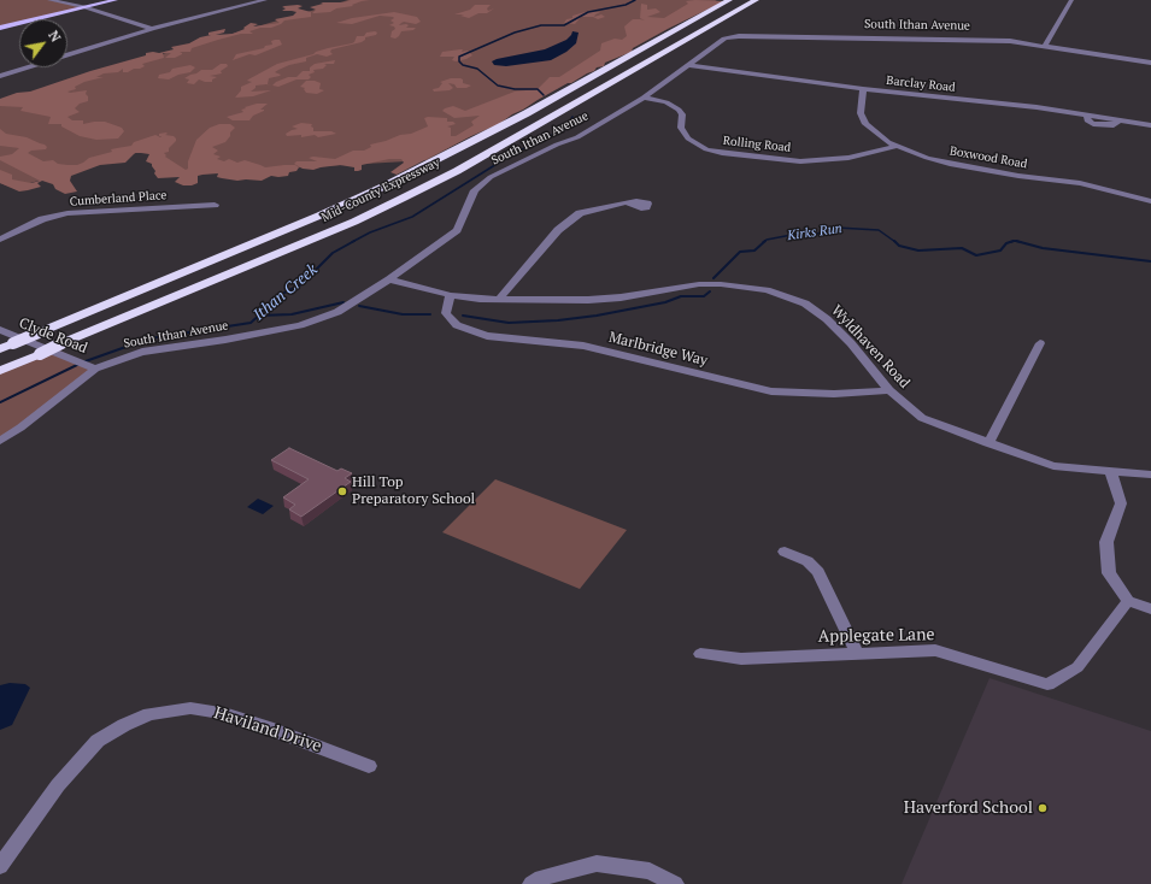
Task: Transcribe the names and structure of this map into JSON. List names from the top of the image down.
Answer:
{
  "streets": {
    "highway": ["Mid-County Expressway"],
    "street": [
      "South Ithan Avenue",
      "Barclay Road",
      "Rolling Road",
      "Boxwood Road",
      "Cumberland Place",
      "Clyde Road",
      "Wyldhaven Road",
      "Marlbridge Way",
      "Applegate Lane",
      "Haviland Drive"
    ]
  },
  "crossings": [
    ["South Ithan Avenue", "Barclay Road"],
    ["South Ithan Avenue", "Rolling Road"],
    ["South Ithan Avenue", "Clyde Road"],
    ["South Ithan Avenue", "Wyldhaven Road"],
    ["Barclay Road", "Boxwood Road"],
    ["Rolling Road", "Boxwood Road"],
    ["Wyldhaven Road", "Marlbridge Way"]
  ],
  "water": ["Kirks Run", "Ithan Creek"],
  "places": ["Hill Top Preparatory School", "Haverford School"],
  "north": "top right"
}
